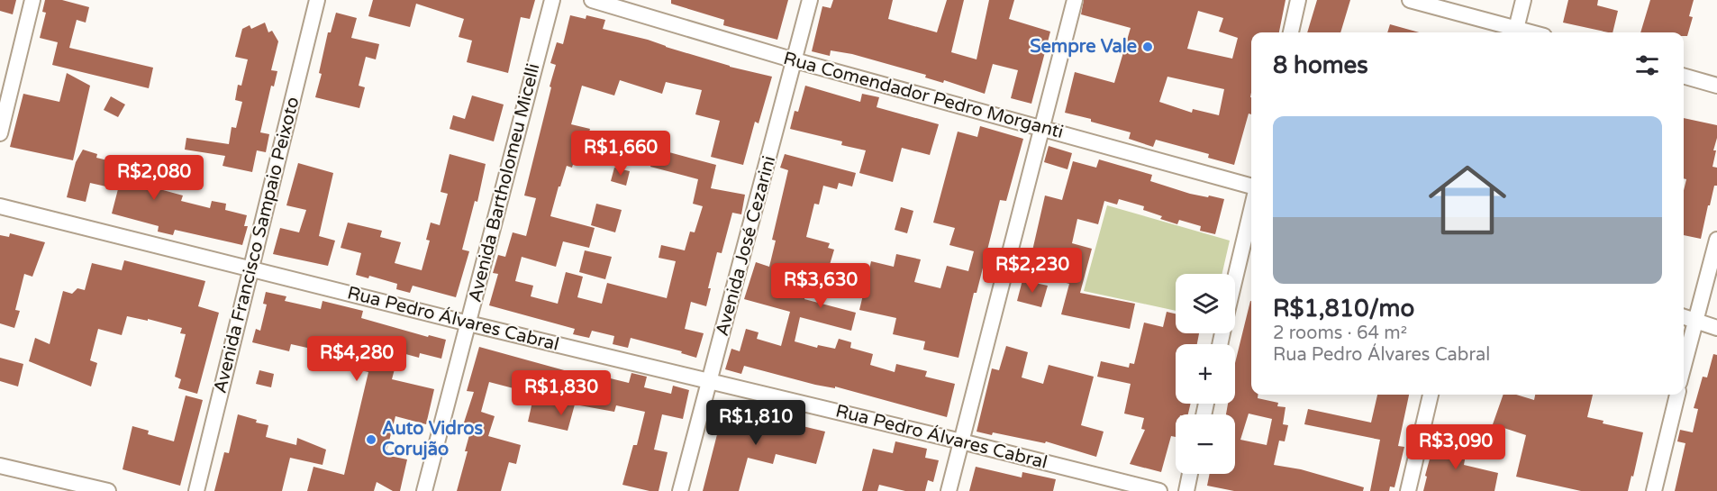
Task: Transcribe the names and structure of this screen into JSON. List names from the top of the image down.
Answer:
{
  "streets": {
    "street": [
      "Rua Comendador Pedro Morganti",
      "Avenida Bartholomeu Micelli",
      "Avenida Francisco Sampaio Peixoto",
      "Avenida José Cezarini",
      "Rua Pedro Álvares Cabral"
    ]
  },
  "crossings": [
    ["Rua Comendador Pedro Morganti", "Avenida José Cezarini"],
    ["Avenida Bartholomeu Micelli", "Rua Pedro Álvares Cabral"],
    ["Avenida Francisco Sampaio Peixoto", "Rua Pedro Álvares Cabral"],
    ["Avenida José Cezarini", "Rua Pedro Álvares Cabral"]
  ],
  "places": ["Sempre Vale", "Auto Vidros Corujão"],
  "page": {
    "heading": "8 homes",
    "list": [
      {
        "name": "R$1,810/mo",
        "note": "2 rooms · 64 m² · Rua Pedro Álvares Cabral"
      }
    ],
    "price": [
      "R$1,660",
      "R$2,080",
      "R$2,230",
      "R$3,630",
      "R$4,280",
      "R$1,830",
      "R$1,810",
      "R$3,090"
    ],
    "map_buttons": ["+", "−"]
  }
}
